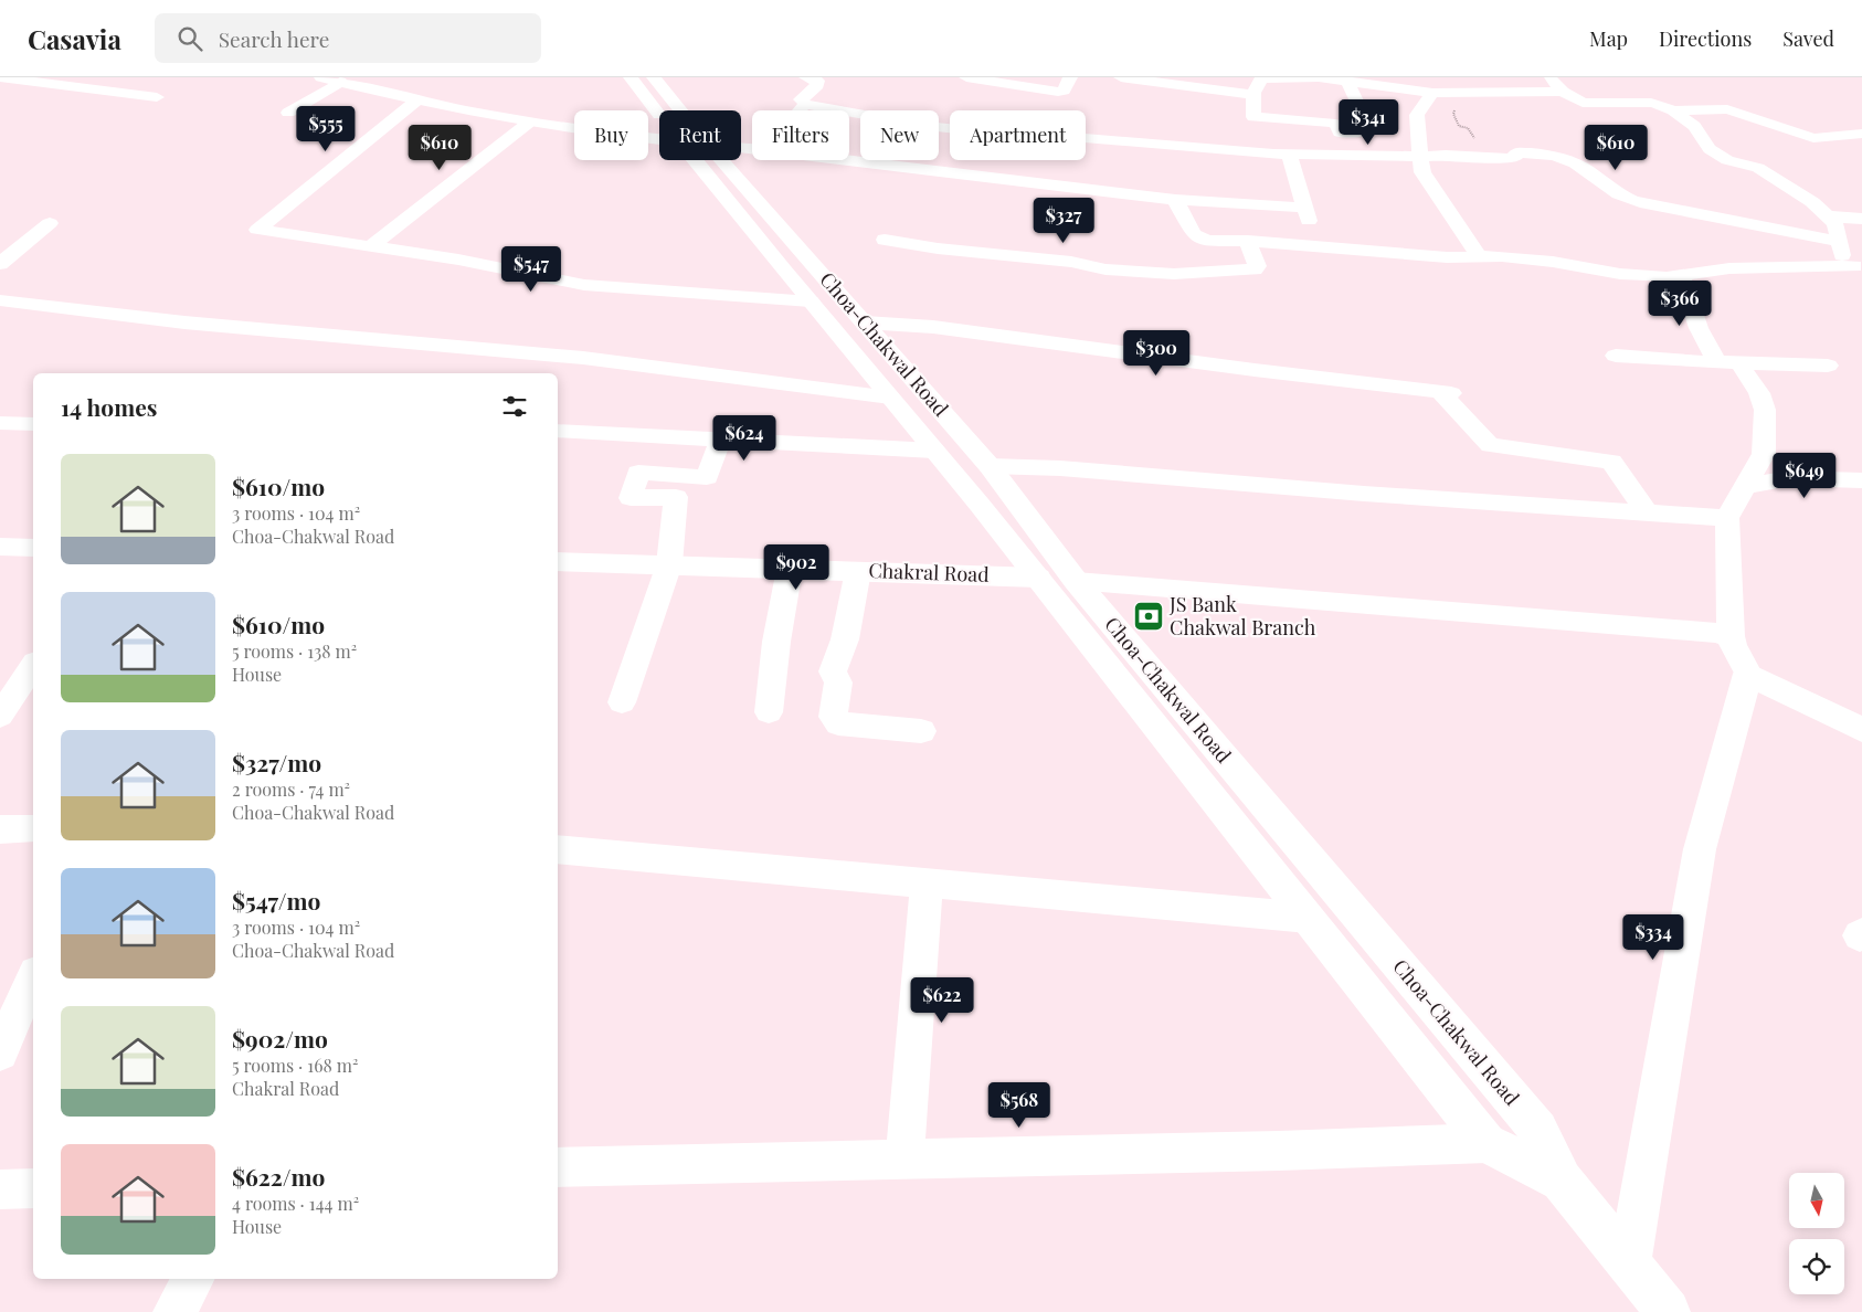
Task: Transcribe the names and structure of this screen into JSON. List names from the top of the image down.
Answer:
{
  "streets": {
    "main road": ["Choa-Chakwal Road", "Chakral Road"]
  },
  "places": {
    "bank": ["JS Bank Chakwal Branch"]
  },
  "north": "bottom",
  "page": {
    "header": "Casavia",
    "search": "Search here",
    "nav": ["Map", "Directions", "Saved"],
    "price": [
      "$341",
      "$555",
      "$610",
      "$610",
      "$327",
      "$547",
      "$366",
      "$300",
      "$624",
      "$649",
      "$902",
      "$334",
      "$622",
      "$568"
    ],
    "chip": [
      "Buy",
      "Rent",
      "Filters",
      "New",
      "Apartment"
    ],
    "heading": "14 homes",
    "list": [
      {
        "name": "$610/mo",
        "note": "3 rooms · 104 m² · Choa-Chakwal Road"
      },
      {
        "name": "$610/mo",
        "note": "5 rooms · 138 m² · House"
      },
      {
        "name": "$327/mo",
        "note": "2 rooms · 74 m² · Choa-Chakwal Road"
      },
      {
        "name": "$547/mo",
        "note": "3 rooms · 104 m² · Choa-Chakwal Road"
      },
      {
        "name": "$902/mo",
        "note": "5 rooms · 168 m² · Chakral Road"
      },
      {
        "name": "$622/mo",
        "note": "4 rooms · 144 m² · House"
      }
    ]
  }
}
